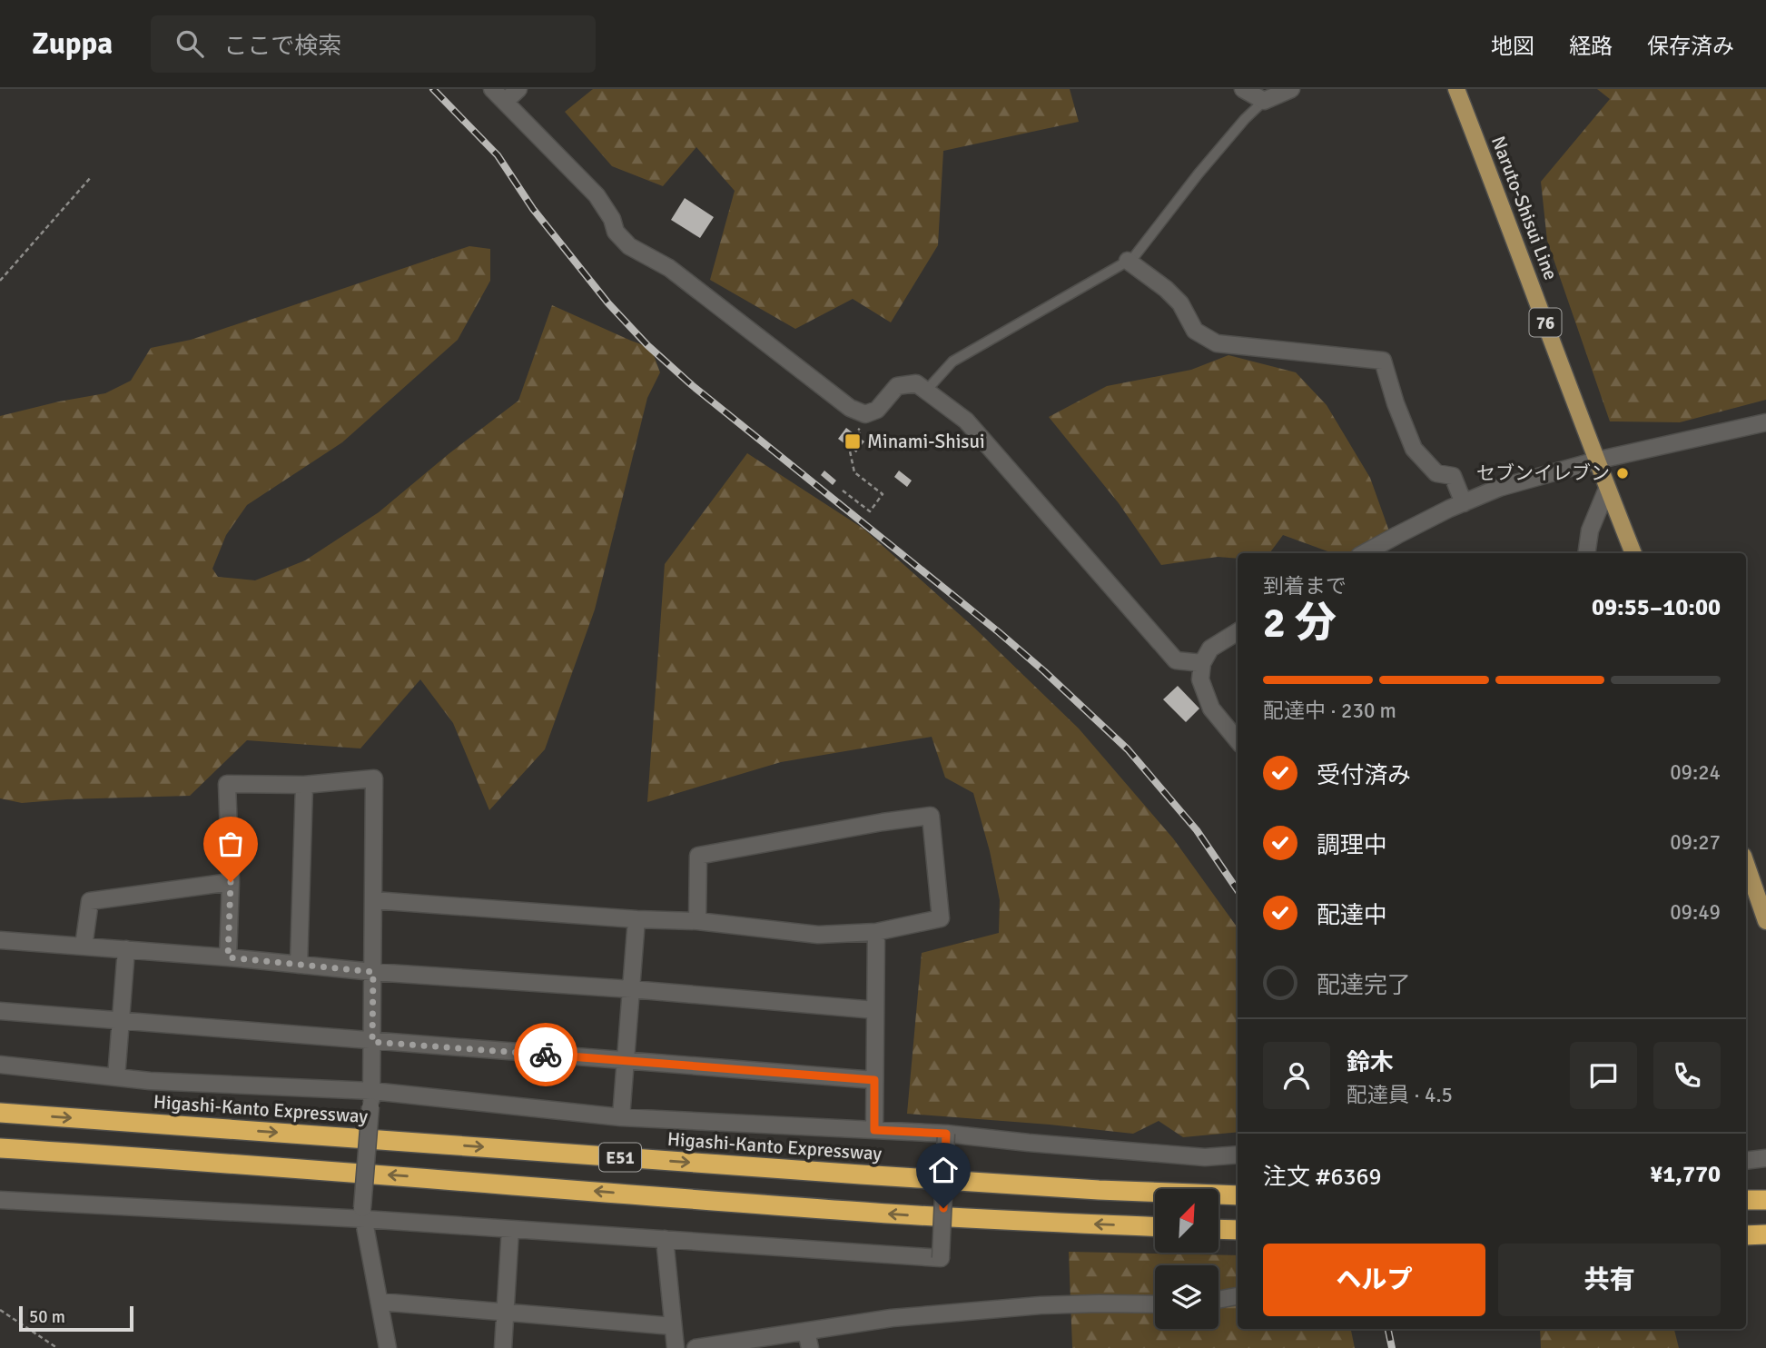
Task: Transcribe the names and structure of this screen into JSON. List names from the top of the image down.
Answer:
{
  "streets": {
    "highway": ["Higashi-Kanto Expressway", "E51"],
    "main road": ["Naruto-Shisui Line", "76"]
  },
  "places": {
    "transit": ["Minami-Shisui"],
    "other": ["セブンイレブン"]
  },
  "scale_bar": "50 m",
  "north": "top right",
  "page": {
    "header": "Zuppa",
    "search": "ここで検索",
    "nav": ["地図", "経路", "保存済み"],
    "heading": ["2 分", "到着まで", "09:55–10:00"],
    "panel": [
      "鈴木",
      "配達員 · 4.5",
      "注文 #6369",
      "¥1,770"
    ],
    "bar": "配達中 · 230 m",
    "list": [
      ["受付済み", "09:24"],
      ["調理中", "09:27"],
      ["配達中", "09:49"],
      "配達完了"
    ],
    "buttons": ["ヘルプ", "共有"],
    "scale": "50 m"
  }
}
